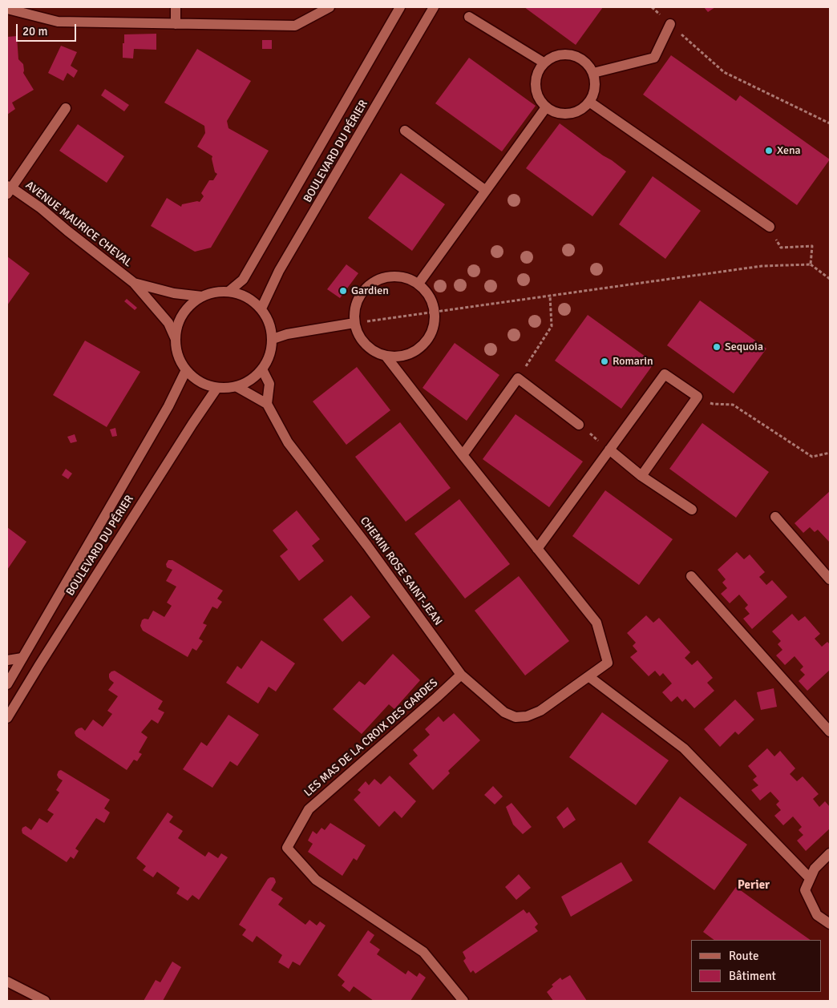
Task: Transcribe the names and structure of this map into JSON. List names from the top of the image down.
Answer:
{
  "streets": {
    "street": [
      "BOULEVARD DU PÉRIER",
      "AVENUE MAURICE CHEVAL",
      "CHEMIN ROSE SAINT-JEAN",
      "LES MAS DE LA CROIX DES GARDES"
    ]
  },
  "crossings": [
    ["BOULEVARD DU PÉRIER", "AVENUE MAURICE CHEVAL"],
    ["CHEMIN ROSE SAINT-JEAN", "LES MAS DE LA CROIX DES GARDES"]
  ],
  "districts": ["Perier"],
  "places": [
    "Xena",
    "Gardien",
    "Sequoia",
    "Romarin"
  ],
  "legend": ["Route", "Bâtiment"],
  "scale_bar": "20 m"
}
